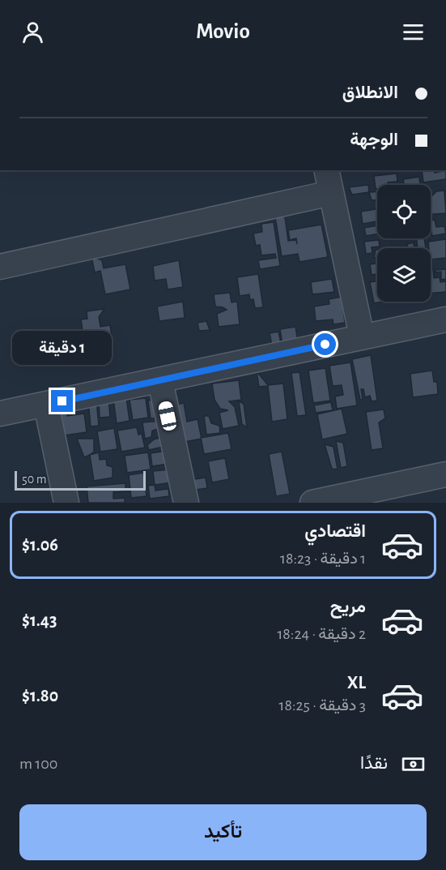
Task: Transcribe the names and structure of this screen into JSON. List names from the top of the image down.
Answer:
{
  "scale_bar": "50 m",
  "page": {
    "header": "Movio",
    "banner": ["الانطلاق", "الوجهة"],
    "bubble": "1 دقيقة",
    "scale": "50 m",
    "list": [
      {
        "name": "اقتصادي",
        "note": "1 دقيقة · 18:23",
        "value": "$1.06"
      },
      {
        "name": "مريح",
        "note": "2 دقيقة · 18:24",
        "value": "$1.43"
      },
      {
        "name": "XL",
        "note": "3 دقيقة · 18:25",
        "value": "$1.80"
      }
    ],
    "pay": ["نقدًا", "100 m"],
    "buttons": "تأكيد"
  }
}
